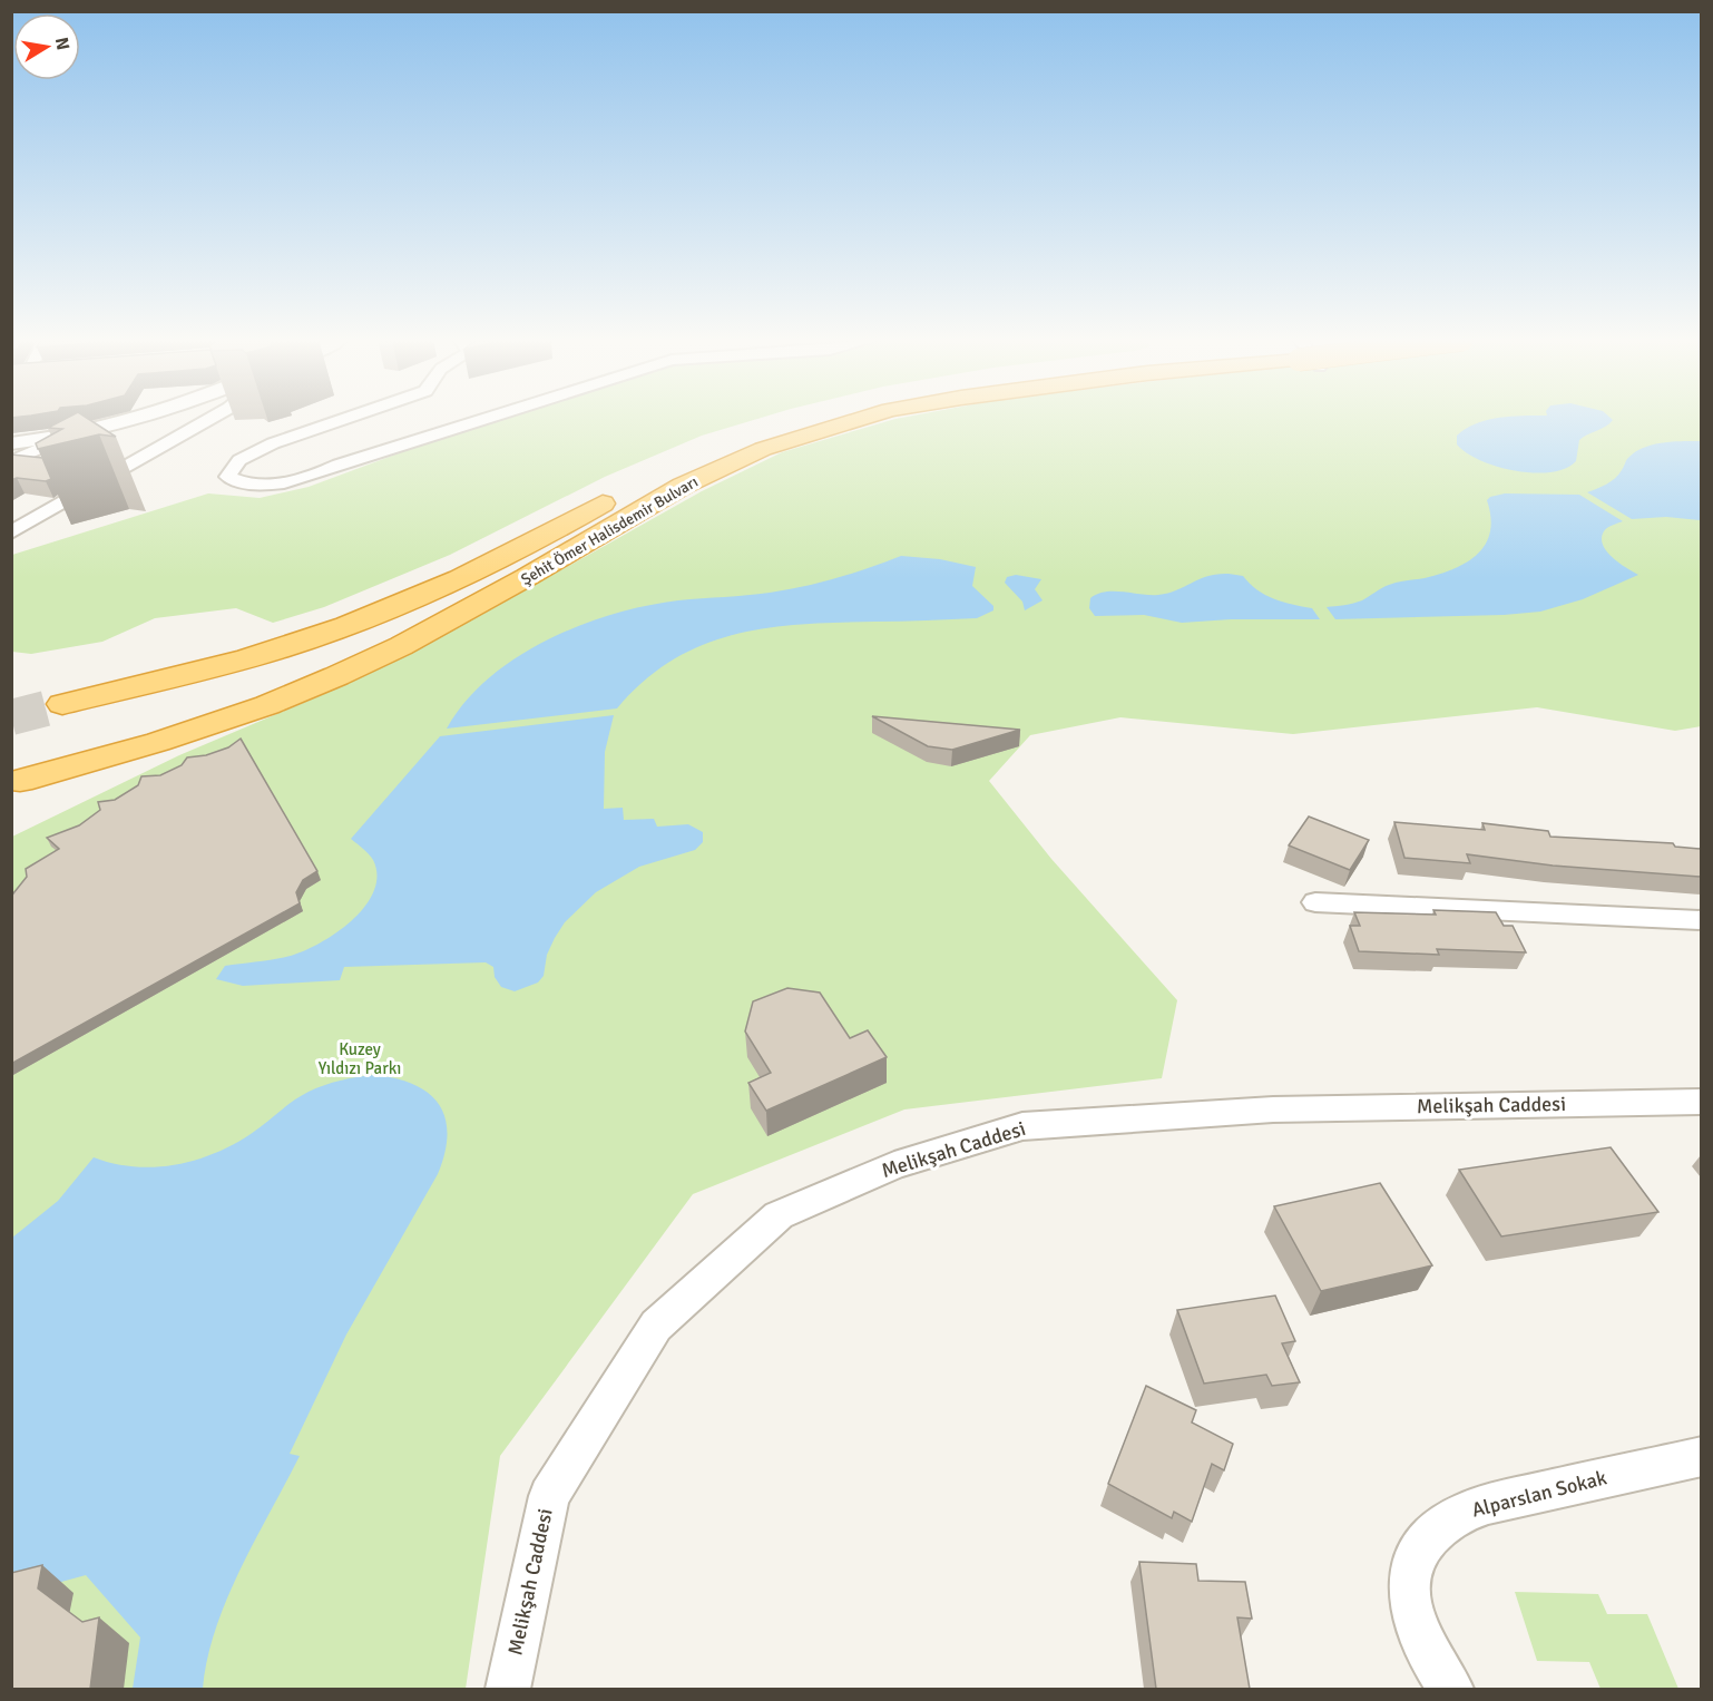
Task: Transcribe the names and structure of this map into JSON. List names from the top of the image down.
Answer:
{
  "streets": {
    "highway": ["Şehit Ömer Halisdemir Bulvarı"],
    "street": ["Melikşah Caddesi", "Alparslan Sokak"]
  },
  "parks": ["Kuzey Yıldızı Parkı"],
  "north": "right"
}
